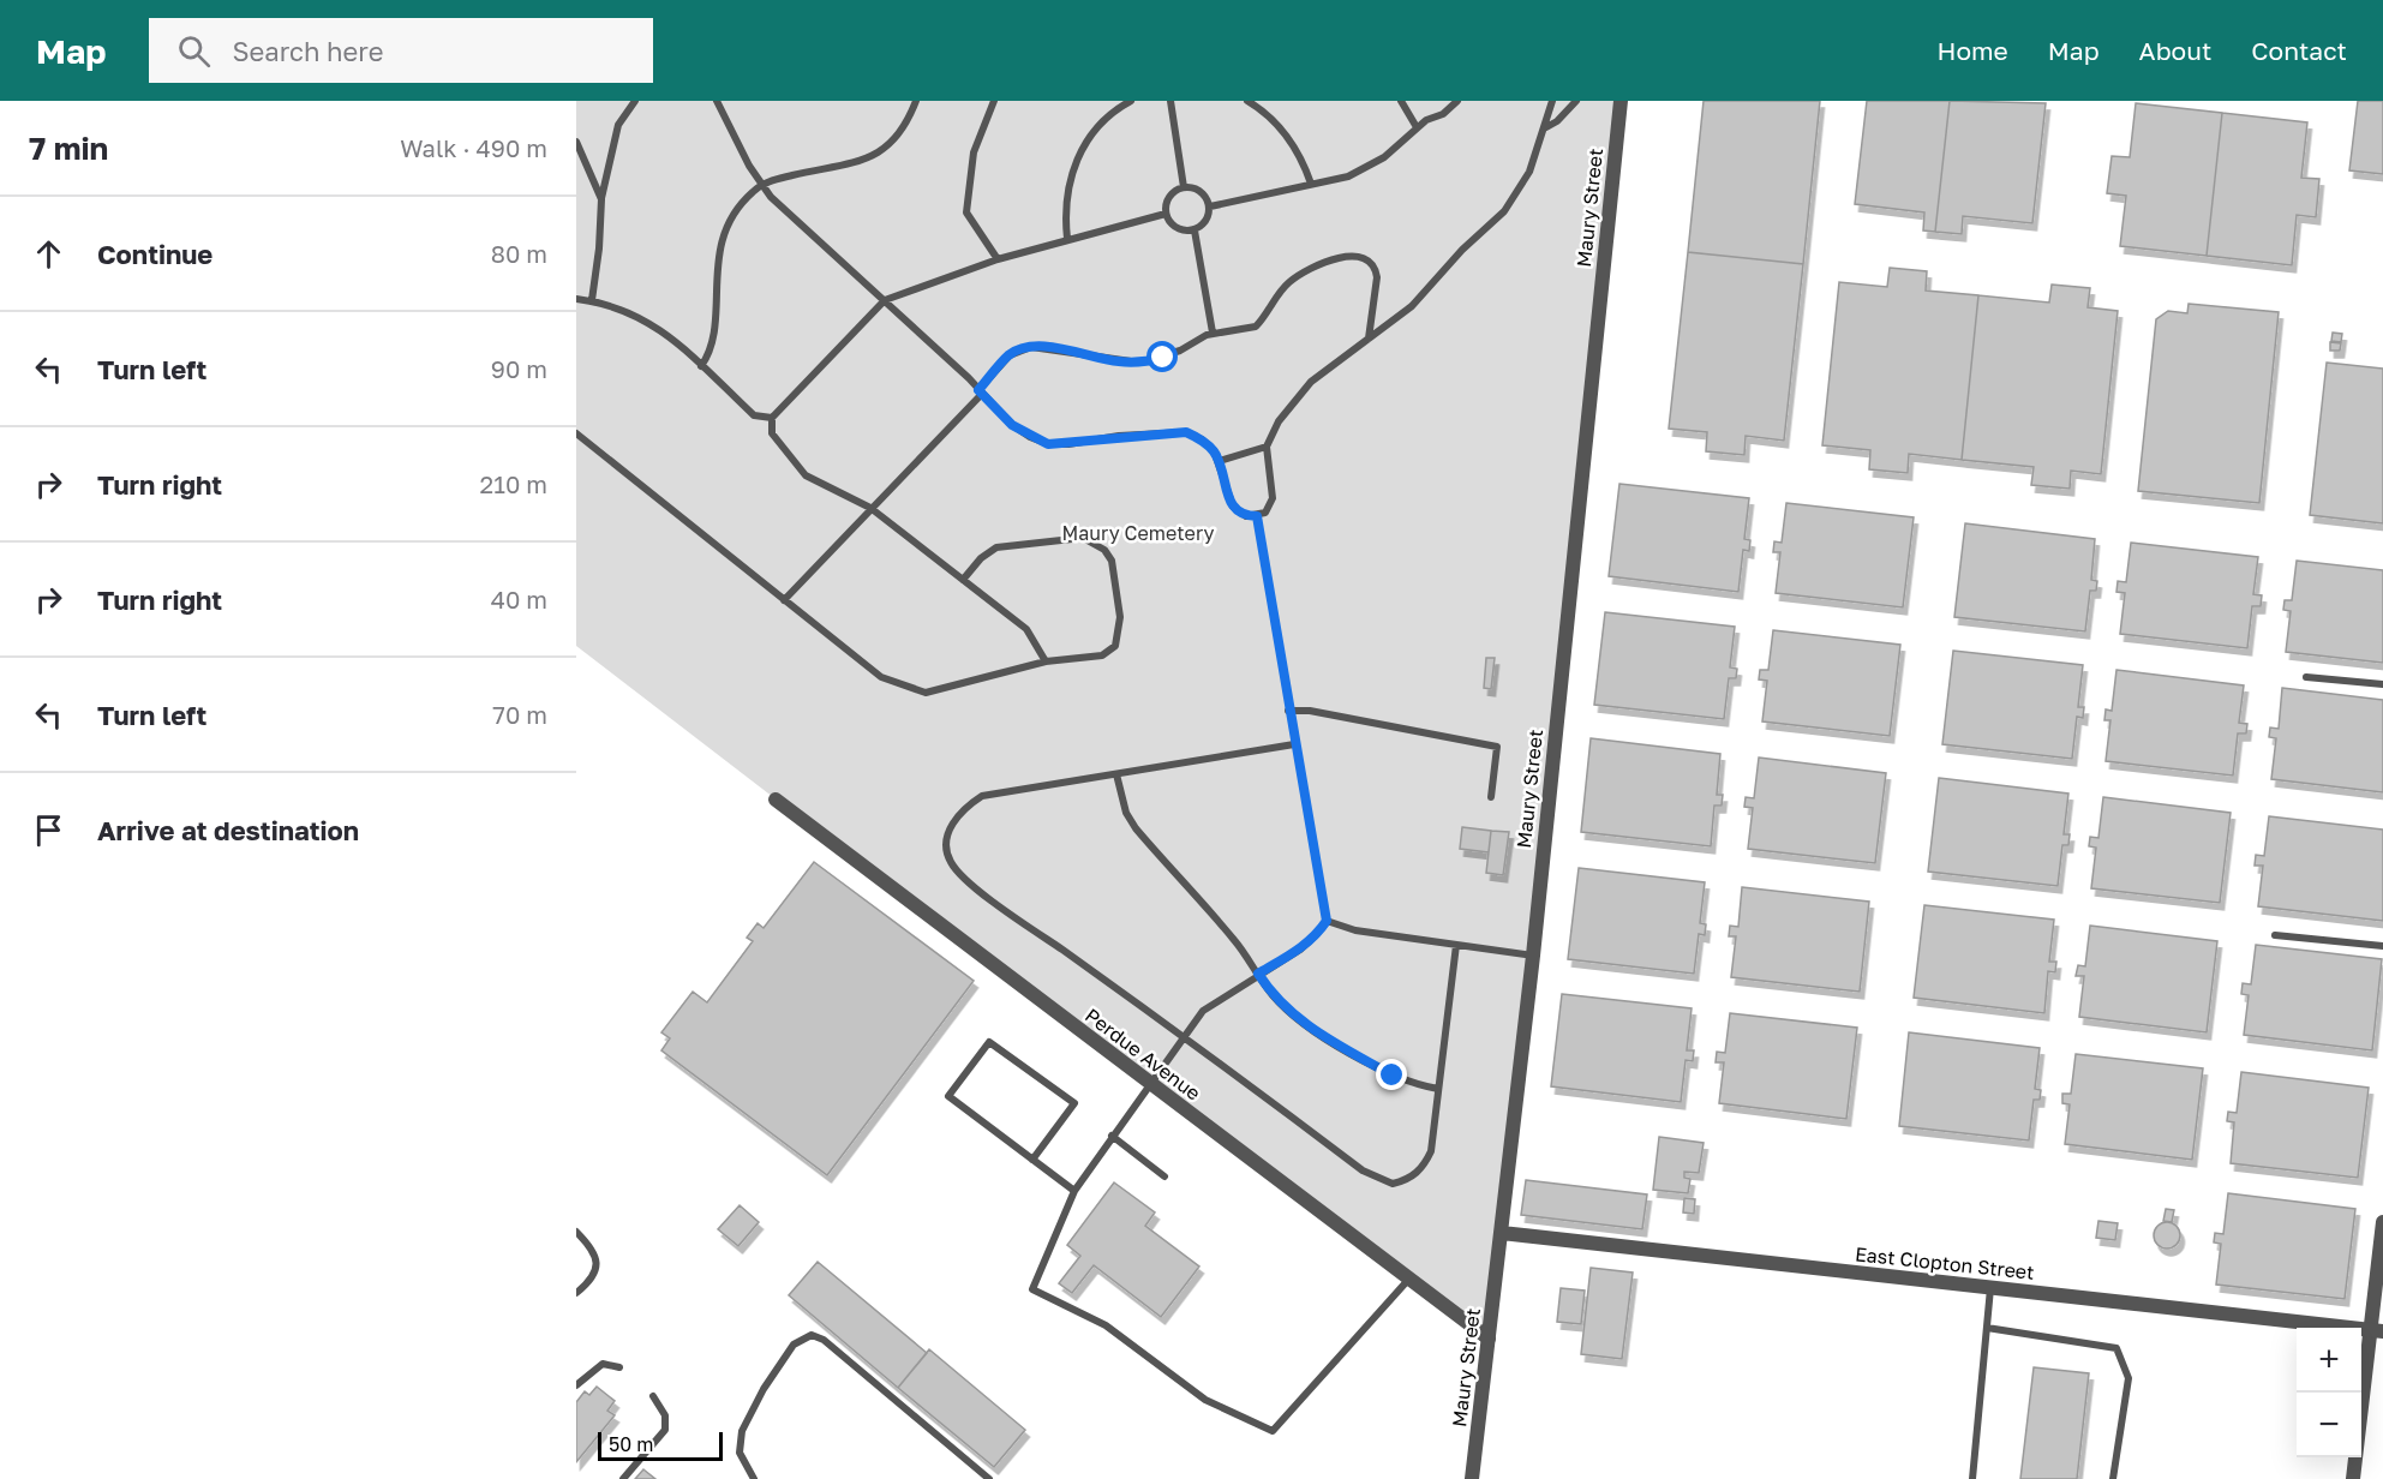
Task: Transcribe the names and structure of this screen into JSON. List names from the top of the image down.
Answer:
{
  "streets": {
    "street": ["Maury Street", "Perdue Avenue", "East Clopton Street"]
  },
  "crossings": [
    ["Maury Street", "Perdue Avenue"],
    ["Maury Street", "East Clopton Street"]
  ],
  "parks": ["Maury Cemetery"],
  "scale_bar": "50 m",
  "page": {
    "header": "Map",
    "search": "Search here",
    "nav": [
      "Home",
      "Map",
      "About",
      "Contact"
    ],
    "heading": ["7 min", "Walk · 490 m"],
    "list": [
      ["Continue", "80 m"],
      ["Turn left", "90 m"],
      ["Turn right", "210 m"],
      ["Turn right", "40 m"],
      ["Turn left", "70 m"],
      "Arrive at destination"
    ],
    "map_buttons": ["+", "−"],
    "scale": "50 m"
  }
}
